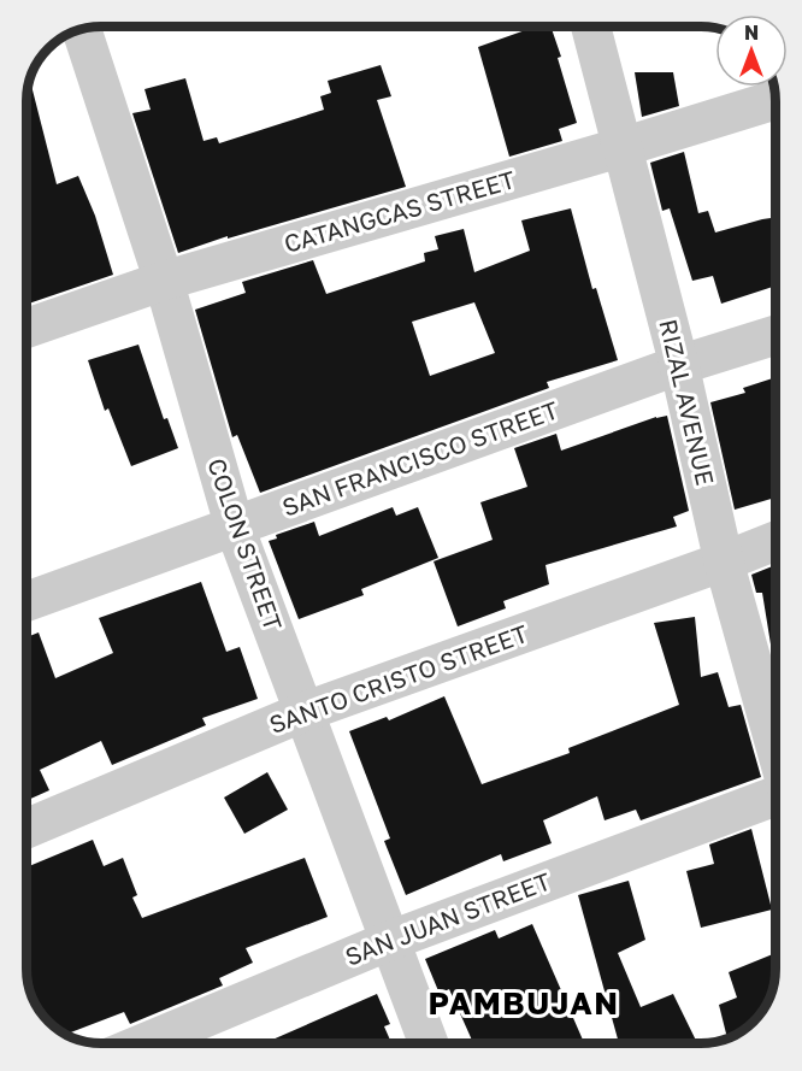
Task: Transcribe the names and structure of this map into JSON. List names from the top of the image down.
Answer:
{
  "streets": {
    "street": [
      "CATANGCAS STREET",
      "RIZAL AVENUE",
      "SAN FRANCISCO STREET",
      "COLON STREET",
      "SANTO CRISTO STREET",
      "SAN JUAN STREET"
    ]
  },
  "crossings": [
    ["CATANGCAS STREET", "RIZAL AVENUE"],
    ["CATANGCAS STREET", "COLON STREET"],
    ["RIZAL AVENUE", "SAN FRANCISCO STREET"],
    ["RIZAL AVENUE", "SANTO CRISTO STREET"],
    ["SAN FRANCISCO STREET", "COLON STREET"],
    ["COLON STREET", "SANTO CRISTO STREET"],
    ["COLON STREET", "SAN JUAN STREET"]
  ],
  "districts": ["PAMBUJAN"],
  "north": "top"
}
